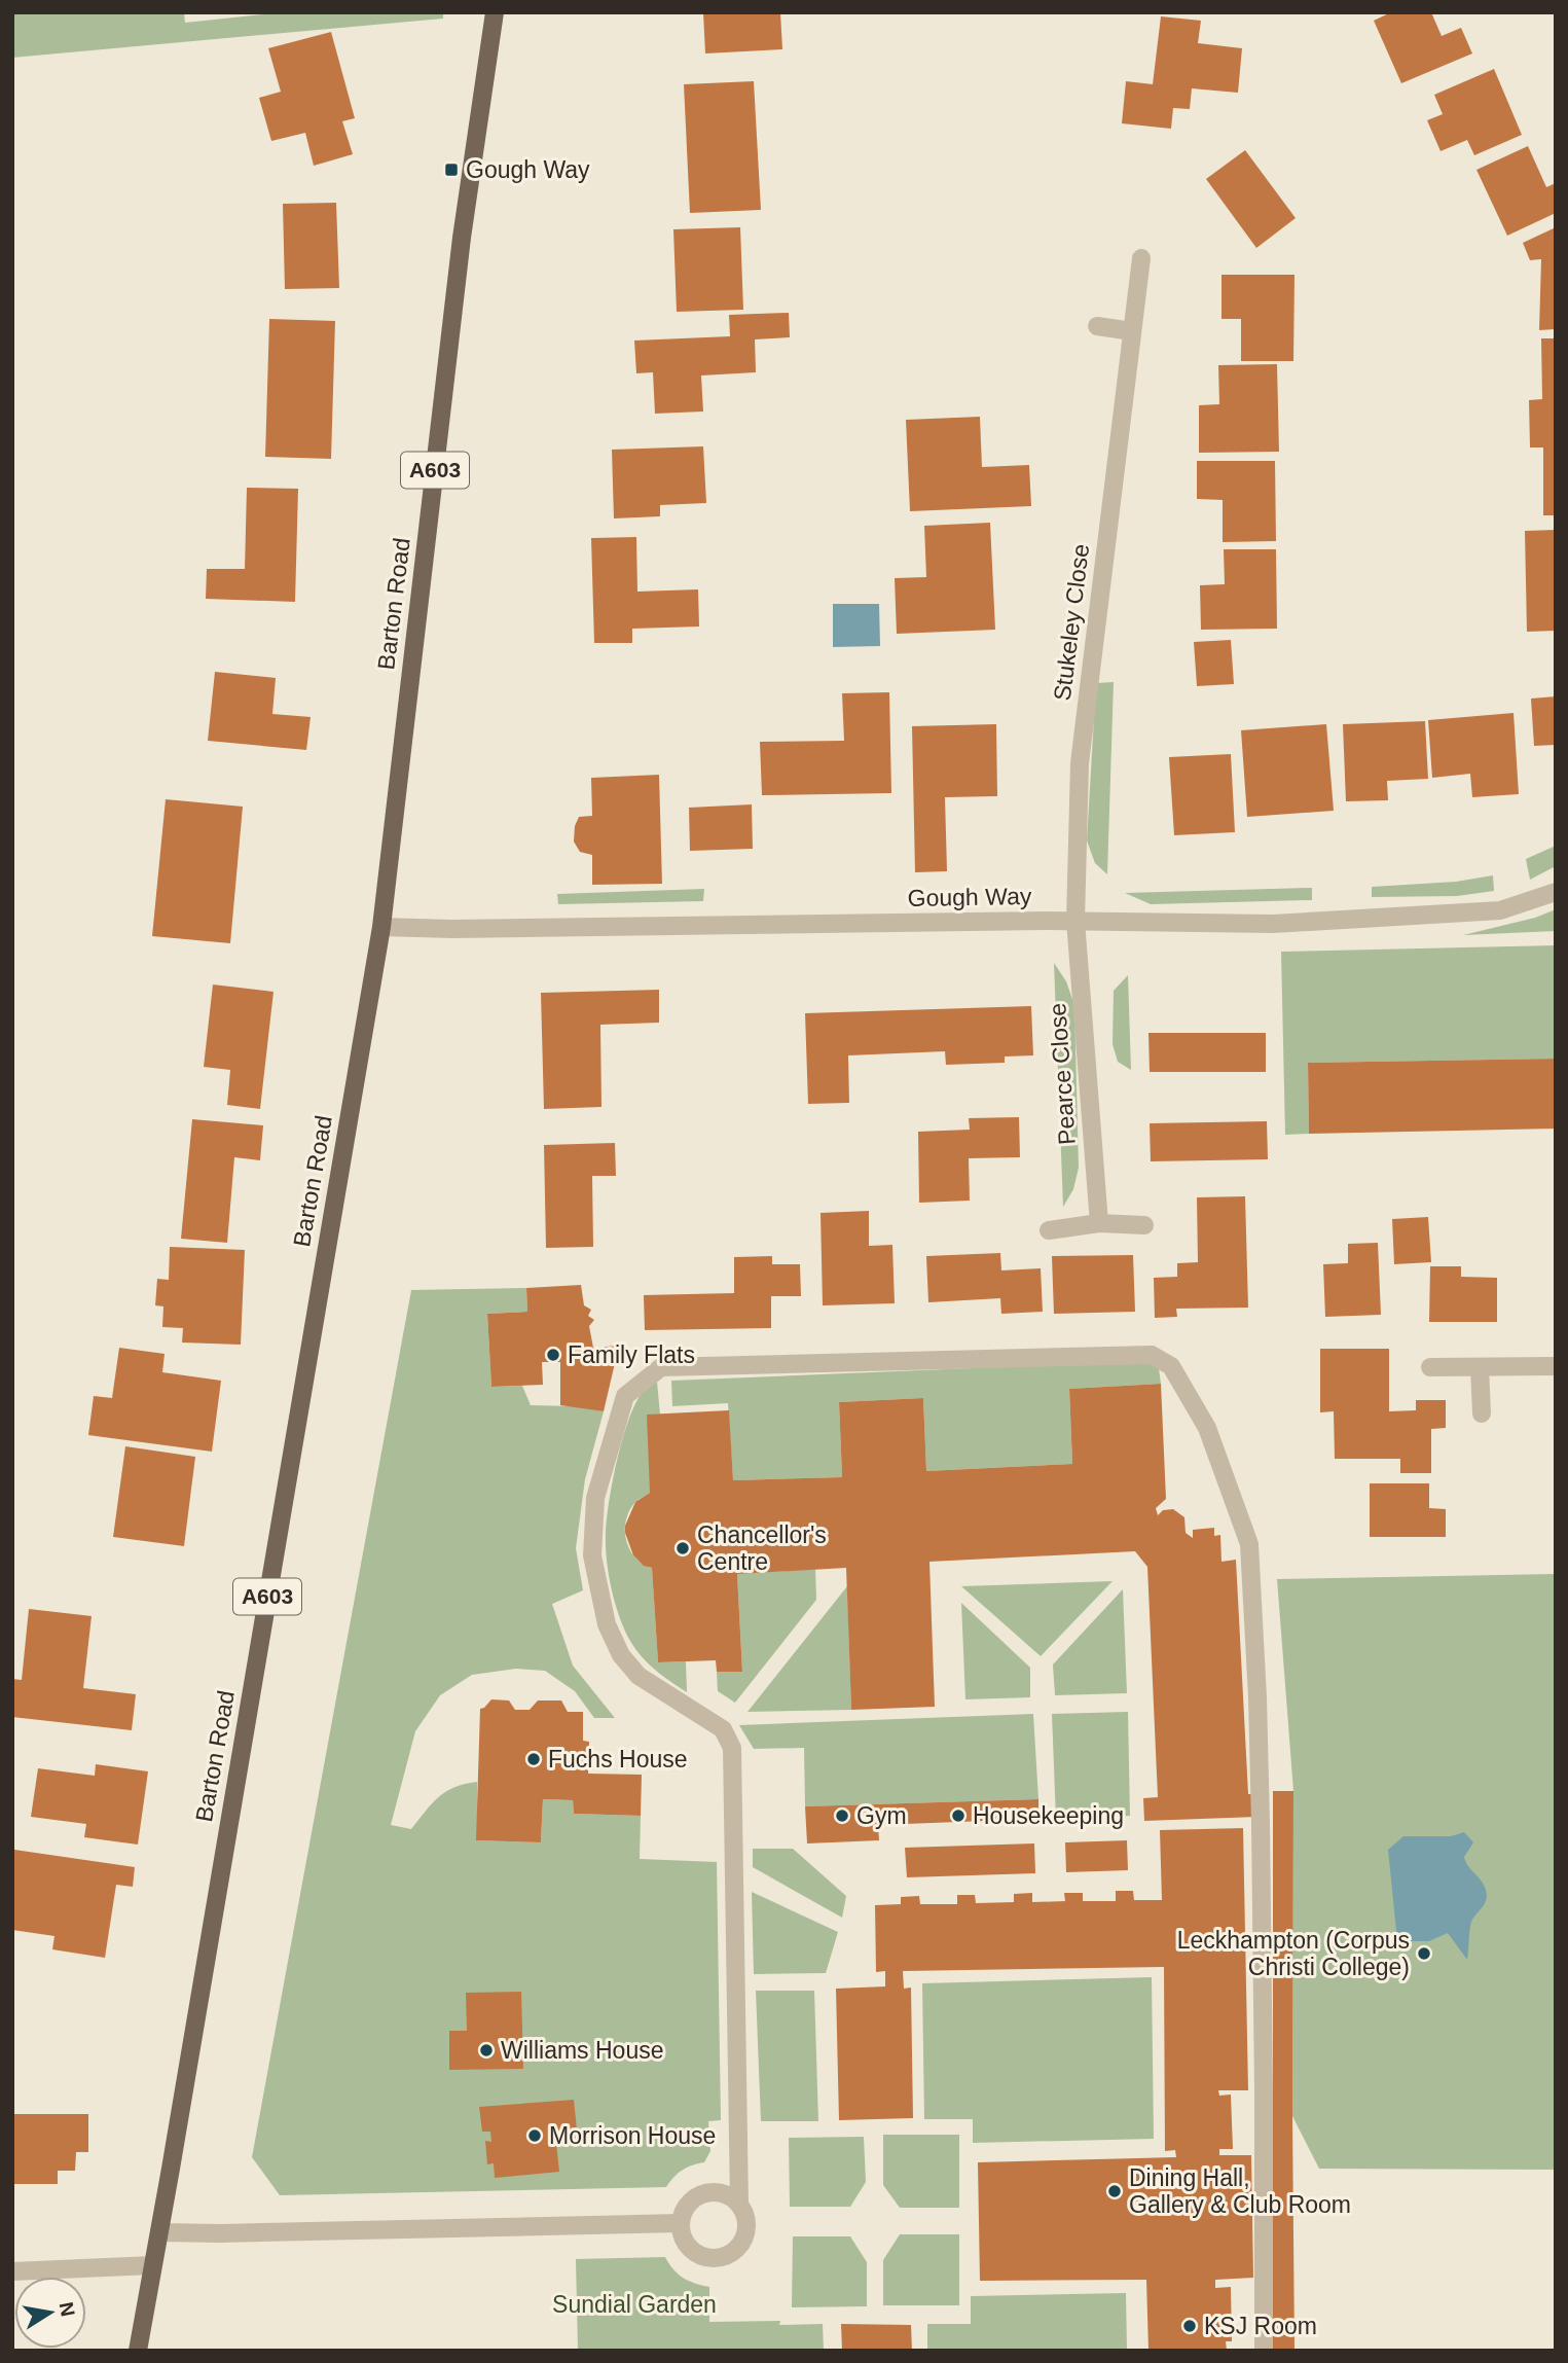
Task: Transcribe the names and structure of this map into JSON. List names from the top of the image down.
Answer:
{
  "streets": {
    "main road": ["A603", "Barton Road"],
    "street": ["Stukeley Close", "Gough Way", "Pearce Close"]
  },
  "crossings": [
    ["Barton Road", "Gough Way"],
    ["Stukeley Close", "Gough Way"],
    ["Stukeley Close", "Pearce Close"],
    ["Gough Way", "Pearce Close"]
  ],
  "parks": ["Sundial Garden"],
  "places": {
    "transit": ["Gough Way"],
    "other": [
      "Family Flats",
      "Chancellor's Centre",
      "Fuchs House",
      "Gym",
      "Housekeeping",
      "Leckhampton (Corpus Christi College)",
      "Williams House",
      "Morrison House",
      "Dining Hall, Gallery & Club Room",
      "KSJ Room"
    ]
  },
  "north": "right"
}
